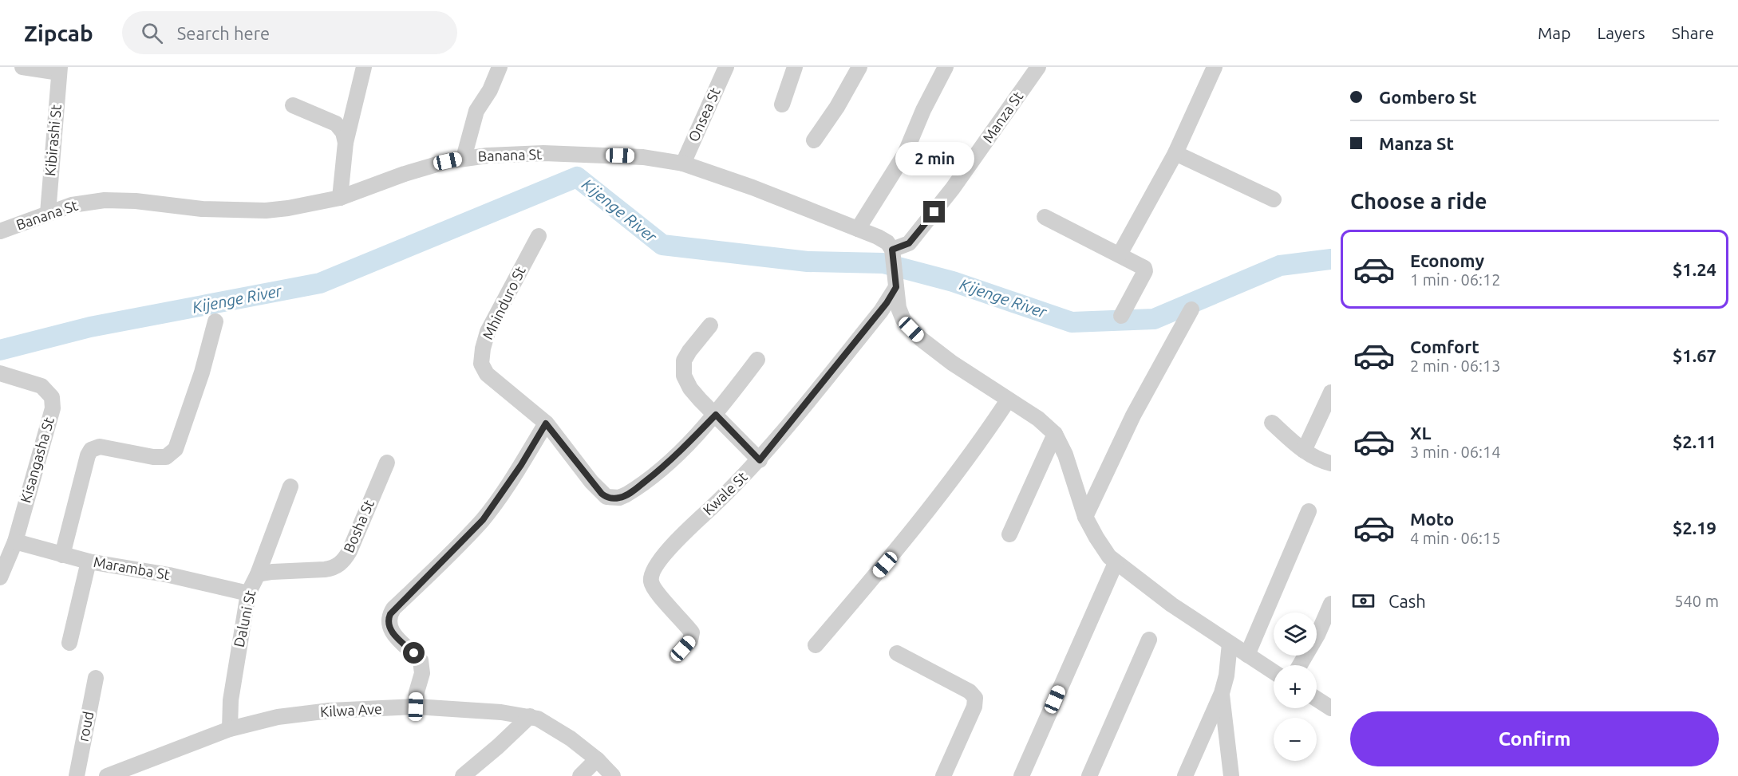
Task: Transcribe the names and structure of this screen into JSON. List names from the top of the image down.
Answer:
{
  "streets": {
    "street": [
      "Onsea St",
      "Manza St",
      "Kibirashi St",
      "Banana St",
      "Mhinduro St",
      "Kisangasha St",
      "Kwale St",
      "Bosha St",
      "Maramba St",
      "Daluni St",
      "Kilwa Ave",
      "roud"
    ]
  },
  "crossings": [
    ["Onsea St", "Banana St"],
    ["Manza St", "Banana St"],
    ["Kibirashi St", "Banana St"],
    ["Kisangasha St", "Maramba St"],
    ["Bosha St", "Daluni St"],
    ["Maramba St", "Daluni St"],
    ["Daluni St", "Kilwa Ave"]
  ],
  "water": ["Kijenge River"],
  "page": {
    "header": "Zipcab",
    "search": "Search here",
    "nav": ["Map", "Layers", "Share"],
    "banner": ["Gombero St", "Manza St"],
    "bubble": "2 min",
    "heading": "Choose a ride",
    "list": [
      {
        "name": "Economy",
        "note": "1 min · 06:12",
        "value": "$1.24"
      },
      {
        "name": "Comfort",
        "note": "2 min · 06:13",
        "value": "$1.67"
      },
      {
        "name": "XL",
        "note": "3 min · 06:14",
        "value": "$2.11"
      },
      {
        "name": "Moto",
        "note": "4 min · 06:15",
        "value": "$2.19"
      }
    ],
    "pay": ["Cash", "540 m"],
    "map_buttons": ["+", "−"],
    "buttons": "Confirm"
  }
}
